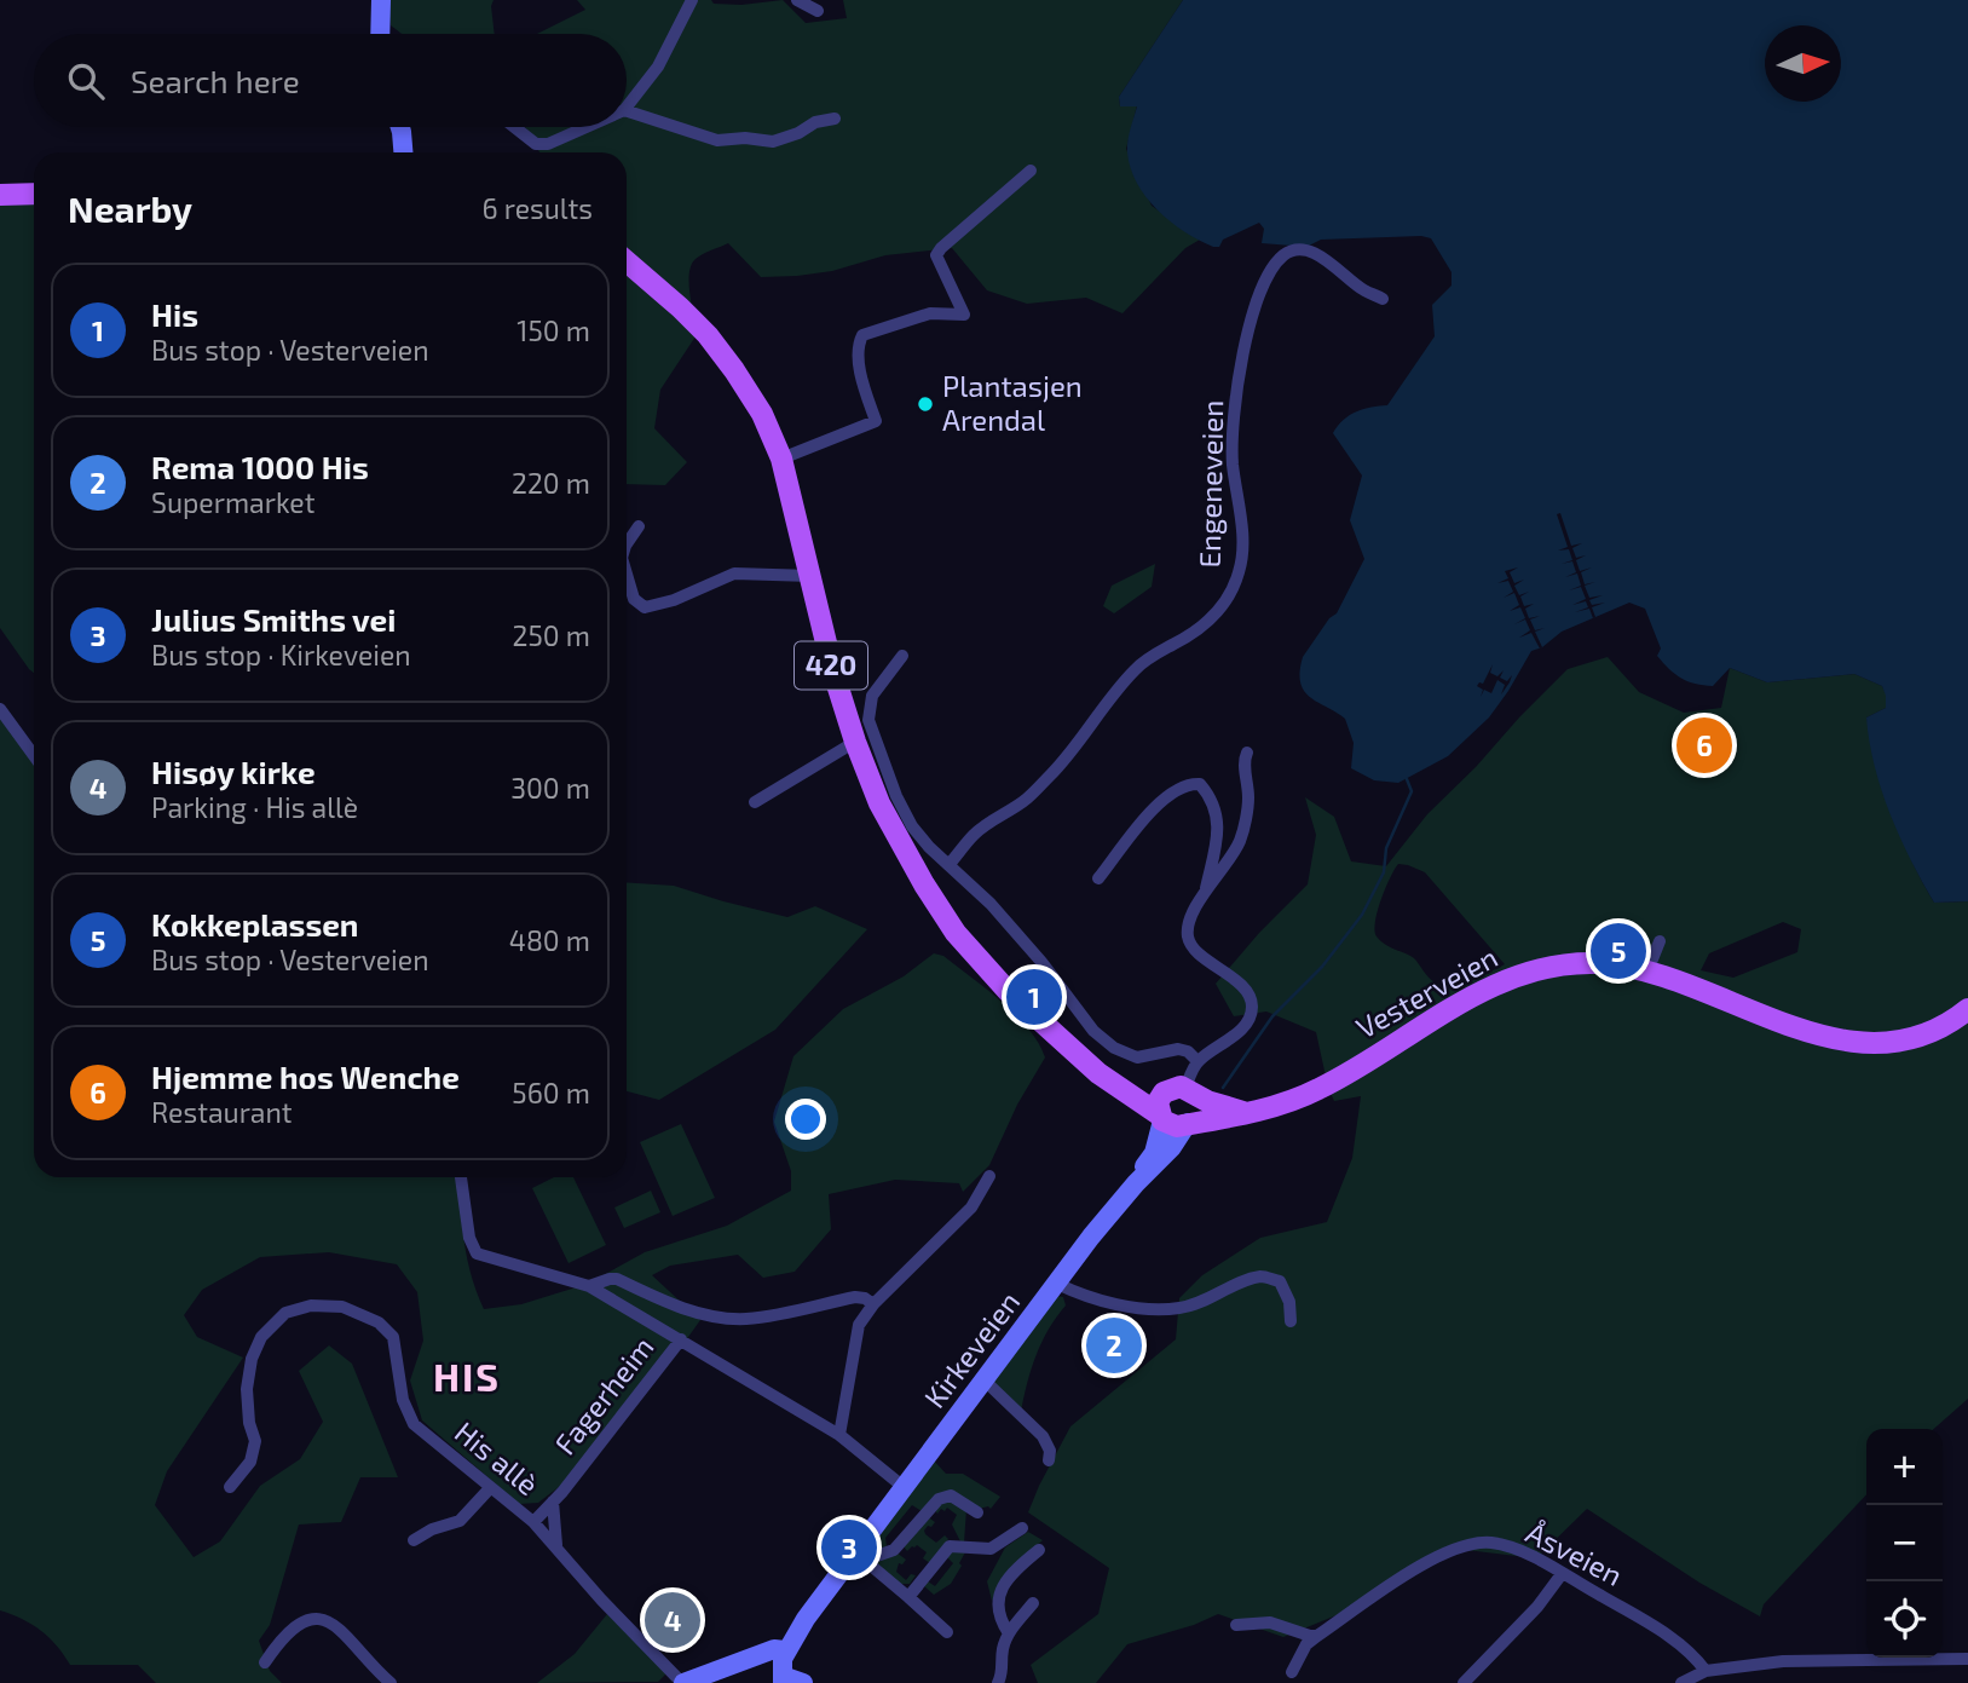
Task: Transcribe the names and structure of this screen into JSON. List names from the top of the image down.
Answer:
{
  "streets": {
    "main road": ["420", "Vesterveien", "Kirkeveien"],
    "street": [
      "Engeneveien",
      "Fagerheim",
      "His allè",
      "Åsveien"
    ]
  },
  "crossings": [
    ["420", "Vesterveien"],
    ["420", "Kirkeveien"],
    ["Vesterveien", "Kirkeveien"],
    ["Fagerheim", "His allè"]
  ],
  "districts": ["HIS"],
  "places": ["Plantasjen Arendal"],
  "north": "right",
  "page": {
    "search": "Search here",
    "heading": ["Nearby", "6 results"],
    "list": [
      {
        "mark": "1",
        "name": "His",
        "note": "Bus stop · Vesterveien",
        "value": "150 m"
      },
      {
        "mark": "2",
        "name": "Rema 1000 His",
        "note": "Supermarket",
        "value": "220 m"
      },
      {
        "mark": "3",
        "name": "Julius Smiths vei",
        "note": "Bus stop · Kirkeveien",
        "value": "250 m"
      },
      {
        "mark": "4",
        "name": "Hisøy kirke",
        "note": "Parking · His allè",
        "value": "300 m"
      },
      {
        "mark": "5",
        "name": "Kokkeplassen",
        "note": "Bus stop · Vesterveien",
        "value": "480 m"
      },
      {
        "mark": "6",
        "name": "Hjemme hos Wenche",
        "note": "Restaurant",
        "value": "560 m"
      }
    ],
    "pins": [
      "6",
      "5",
      "1",
      "2",
      "3",
      "4"
    ],
    "map_buttons": ["+", "−"]
  }
}
